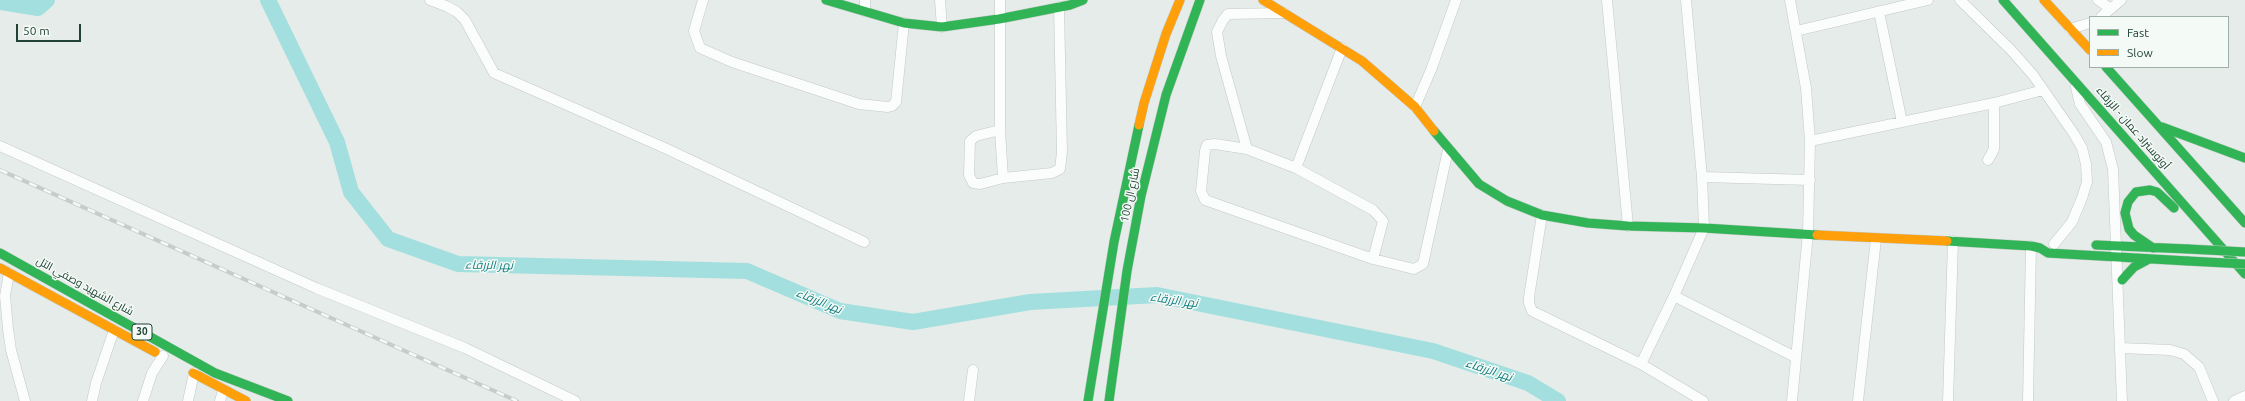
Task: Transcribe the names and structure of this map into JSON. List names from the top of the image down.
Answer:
{
  "streets": {
    "main road": [
      "أوتوستراد عمان - الزرقاء",
      "شارع ال 100",
      "شارع الشهيد وصفي التل",
      "30"
    ]
  },
  "water": ["نهر الزرقاء"],
  "legend": ["Fast", "Slow"],
  "scale_bar": "50 m"
}
